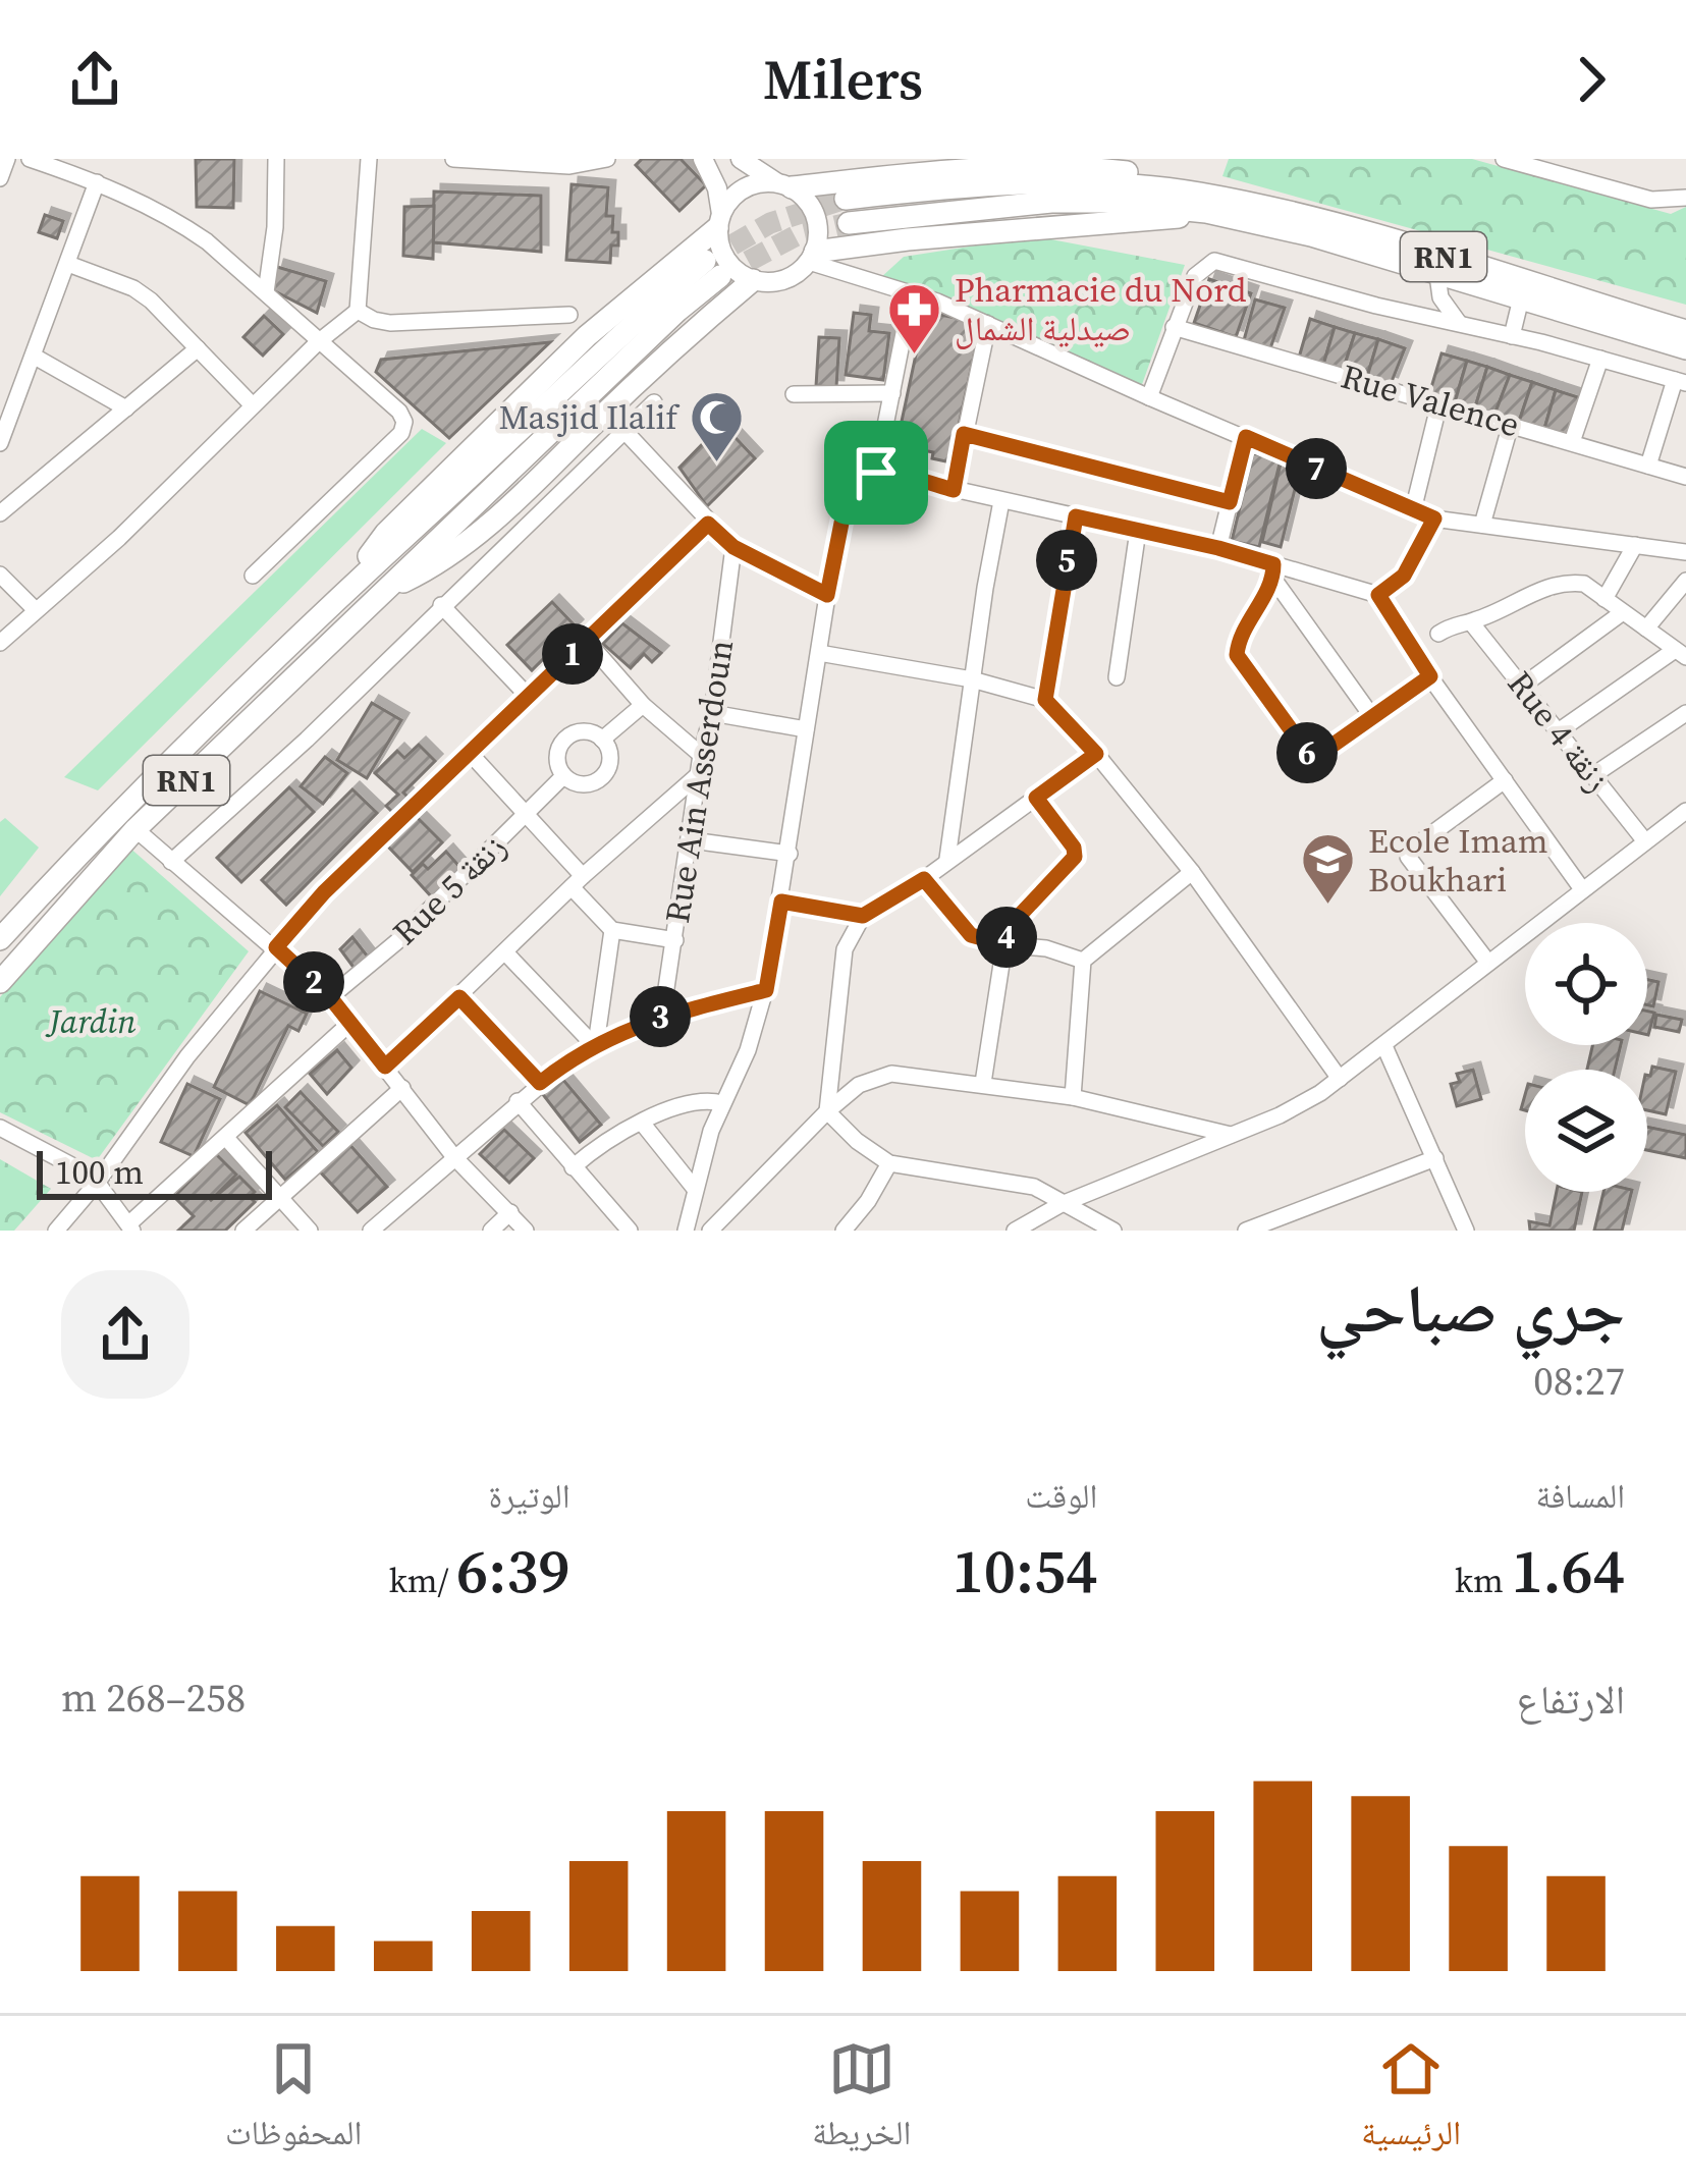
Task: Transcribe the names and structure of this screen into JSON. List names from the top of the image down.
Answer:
{
  "streets": {
    "highway": ["RN1"],
    "street": [
      "Rue Valence",
      "Rue 4 زنقة",
      "Rue Ain Asserdoun",
      "Rue 5 زنقة"
    ]
  },
  "parks": ["Jardin"],
  "places": {
    "pharmacy": ["Pharmacie du Nord صيدلية الشمال"],
    "mosque": ["Masjid Ilalif"],
    "school or university": ["Ecole Imam Boukhari"]
  },
  "scale_bar": "100 m",
  "page": {
    "header": "Milers",
    "pins": [
      "7",
      "5",
      "1",
      "6",
      "4",
      "2",
      "3"
    ],
    "scale": "100 m",
    "heading": ["جري صباحي", "08:27"],
    "stats": [
      ["المسافة", "1.64 km"],
      ["الوقت", "10:54"],
      ["الوتيرة", "6:39 /km"]
    ],
    "chart": ["الارتفاع", "258–268 m"],
    "tabs": ["الرئيسية", "الخريطة", "المحفوظات"]
  }
}
